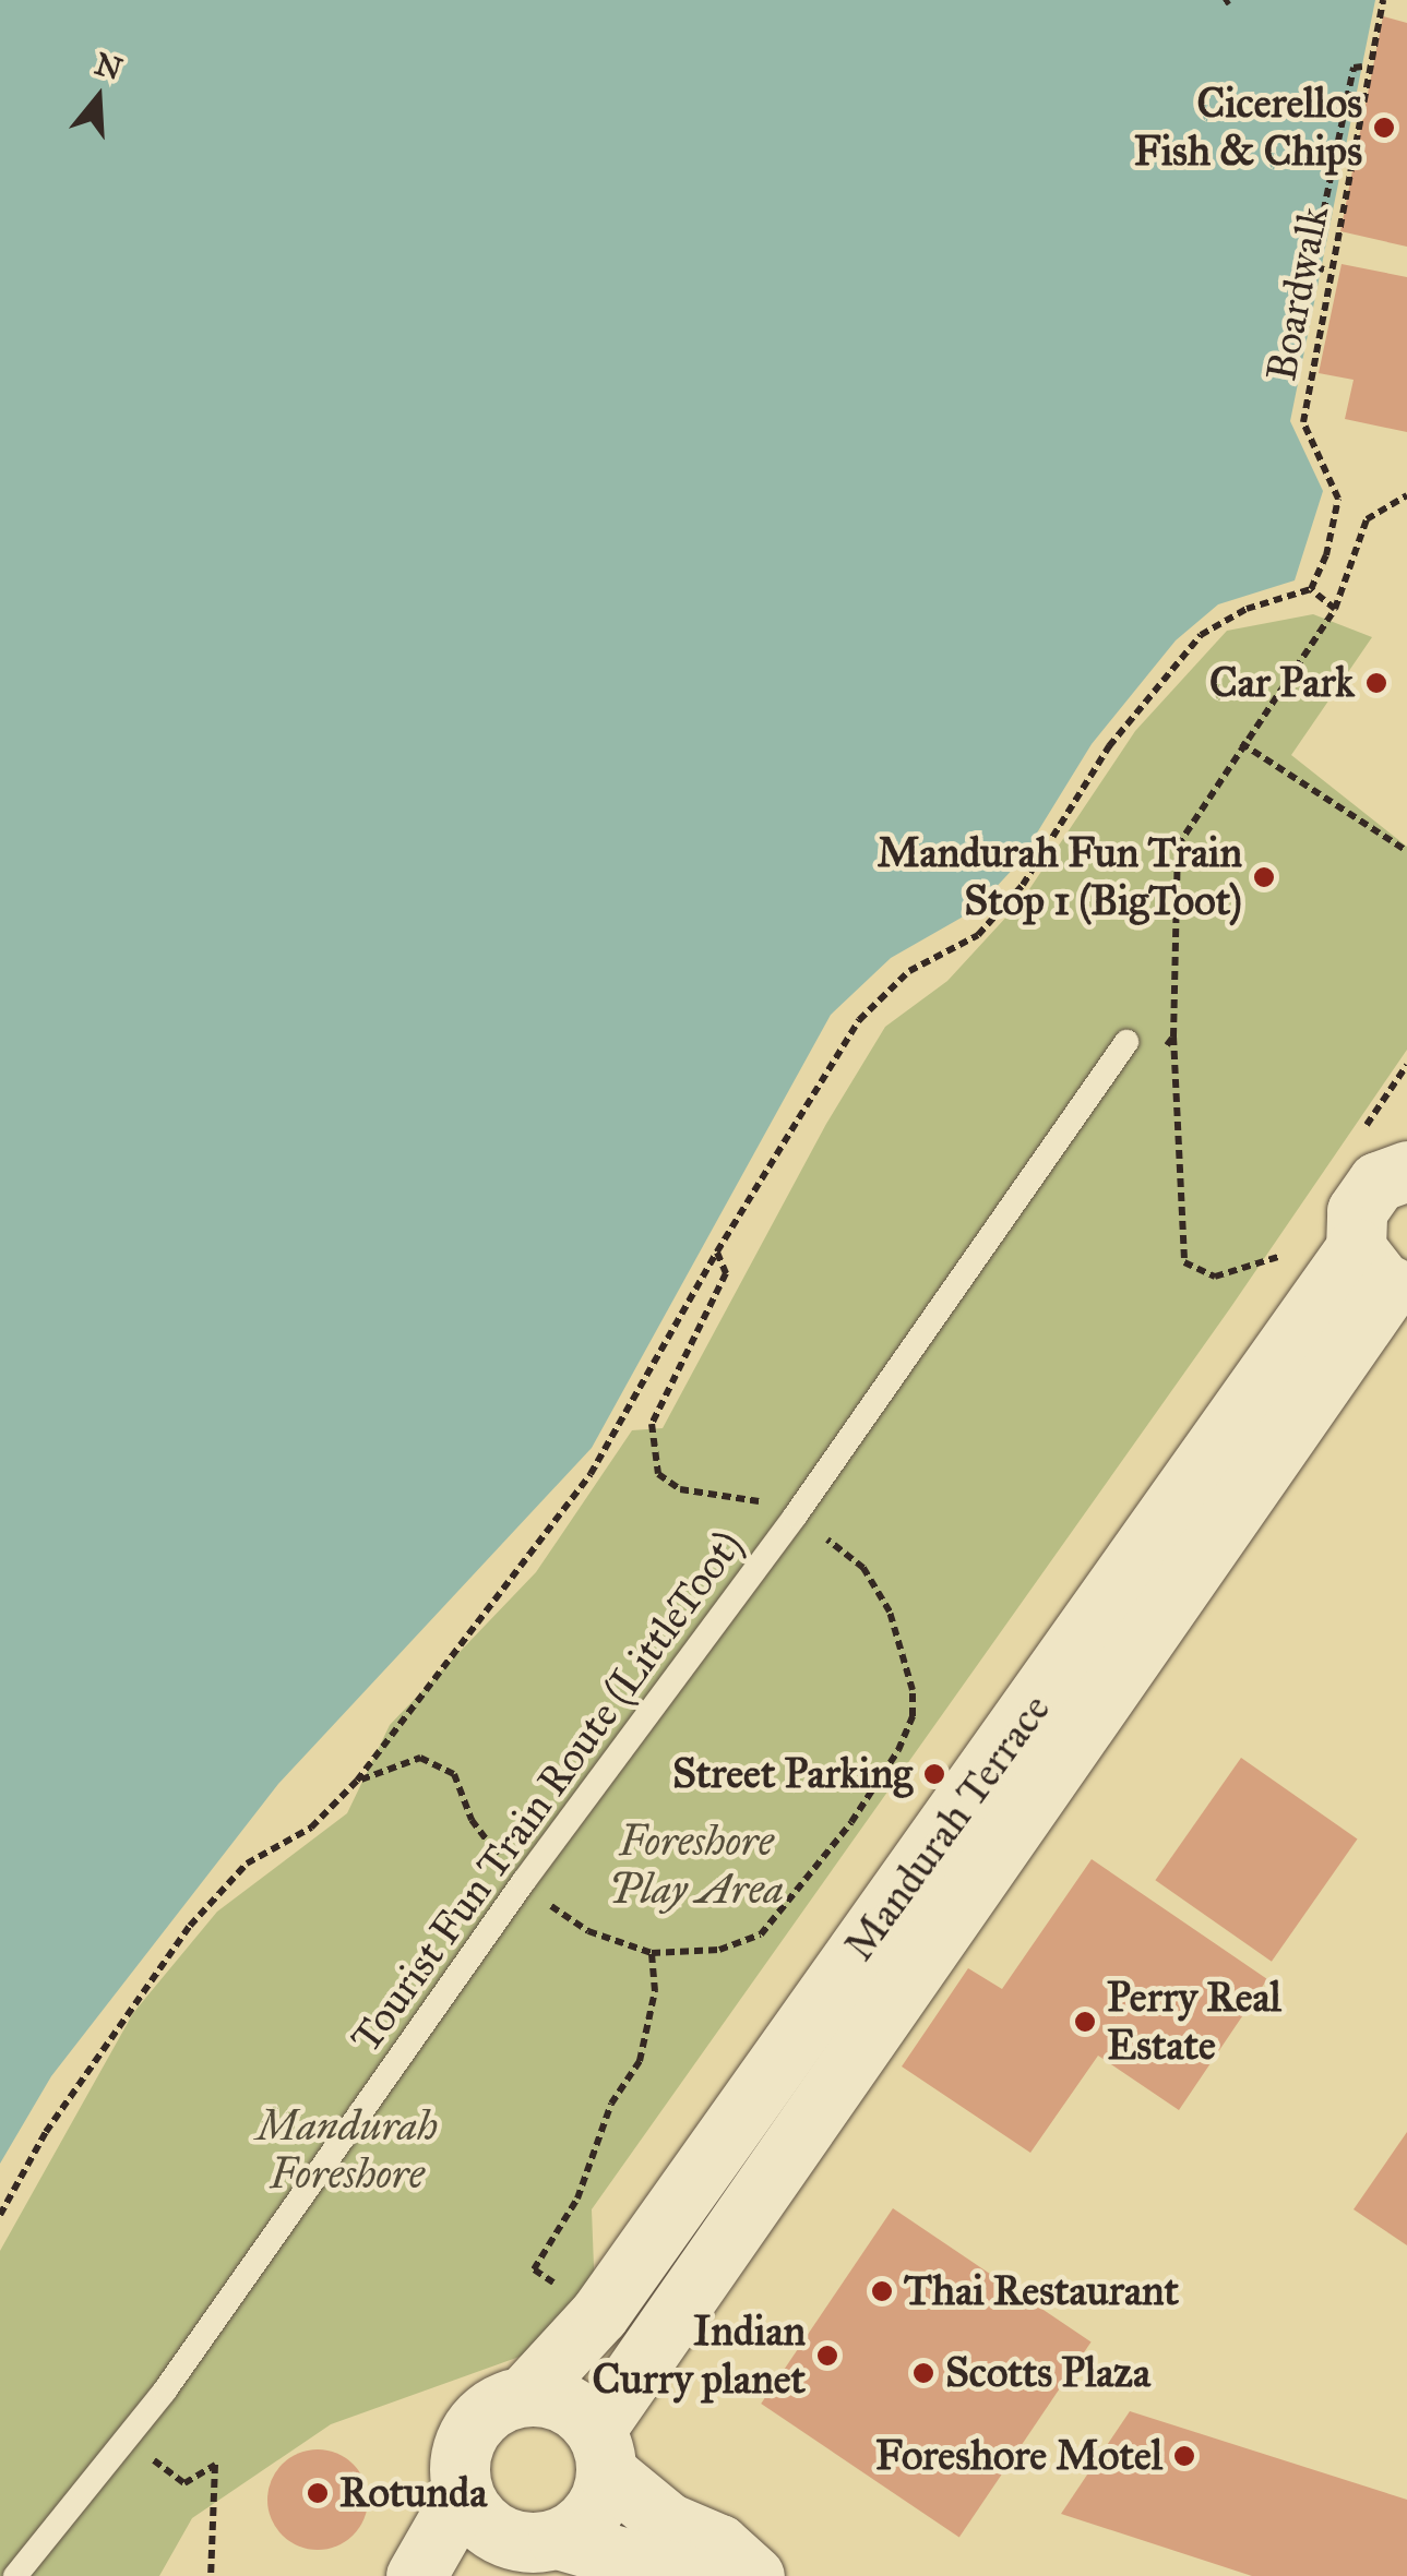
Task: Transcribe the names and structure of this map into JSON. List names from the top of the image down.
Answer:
{
  "streets": {
    "street": ["Mandurah Terrace"],
    "lane": ["Tourist Fun Train Route (LittleToot)"],
    "path": ["Boardwalk"]
  },
  "parks": ["Foreshore Play Area", "Mandurah Foreshore"],
  "places": [
    "Cicerellos Fish & Chips",
    "Car Park",
    "Mandurah Fun Train Stop 1 (BigToot)",
    "Street Parking",
    "Perry Real Estate",
    "Thai Restaurant",
    "Indian Curry planet",
    "Scotts Plaza",
    "Foreshore Motel",
    "Rotunda"
  ],
  "north": "top"
}
